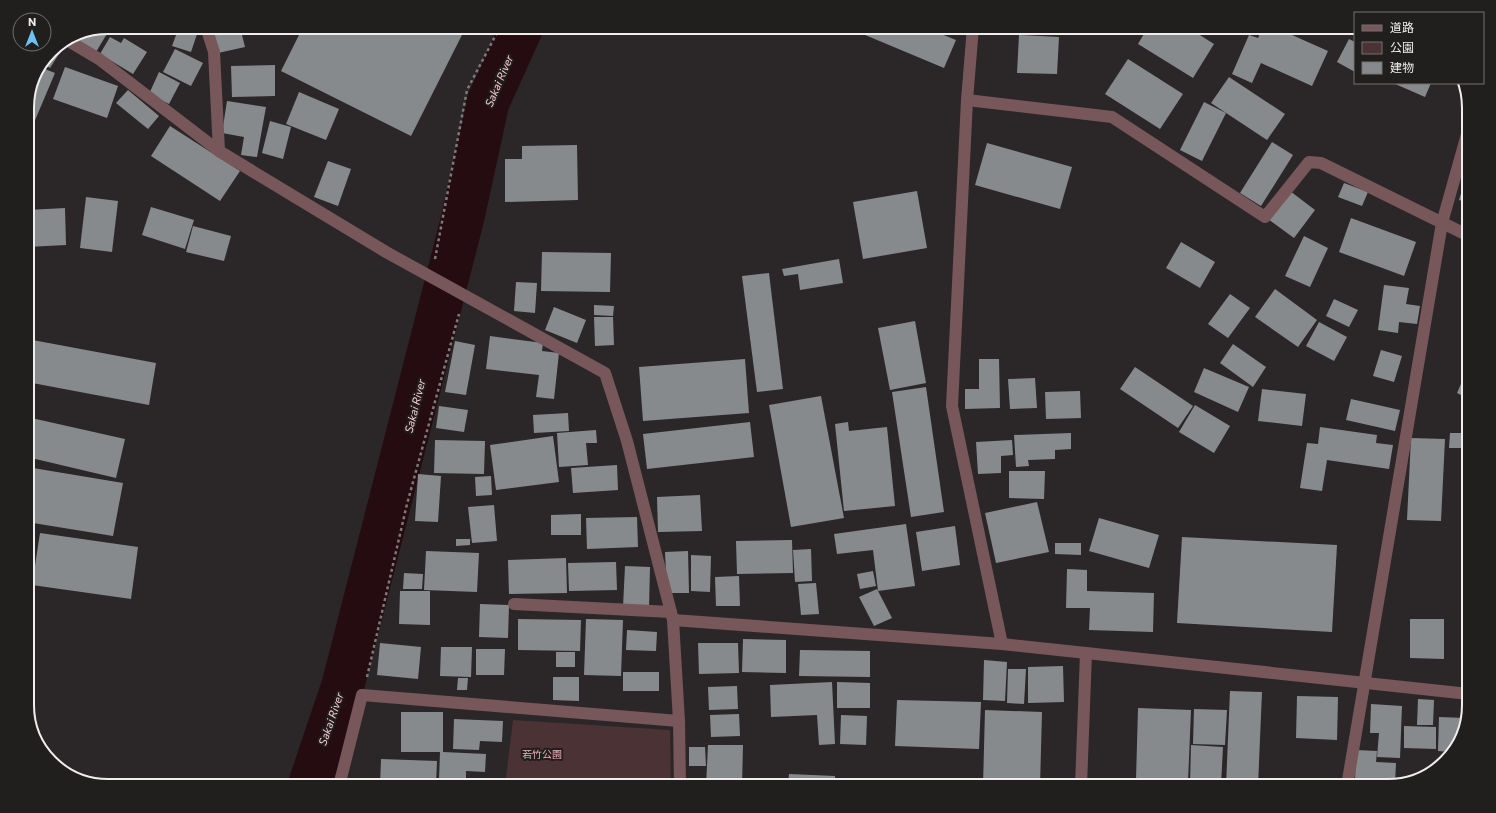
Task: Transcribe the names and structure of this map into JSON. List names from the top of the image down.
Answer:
{
  "water": ["Sakai River"],
  "parks": ["若竹公園"],
  "legend": ["道路", "公園", "建物"],
  "north": "top"
}
